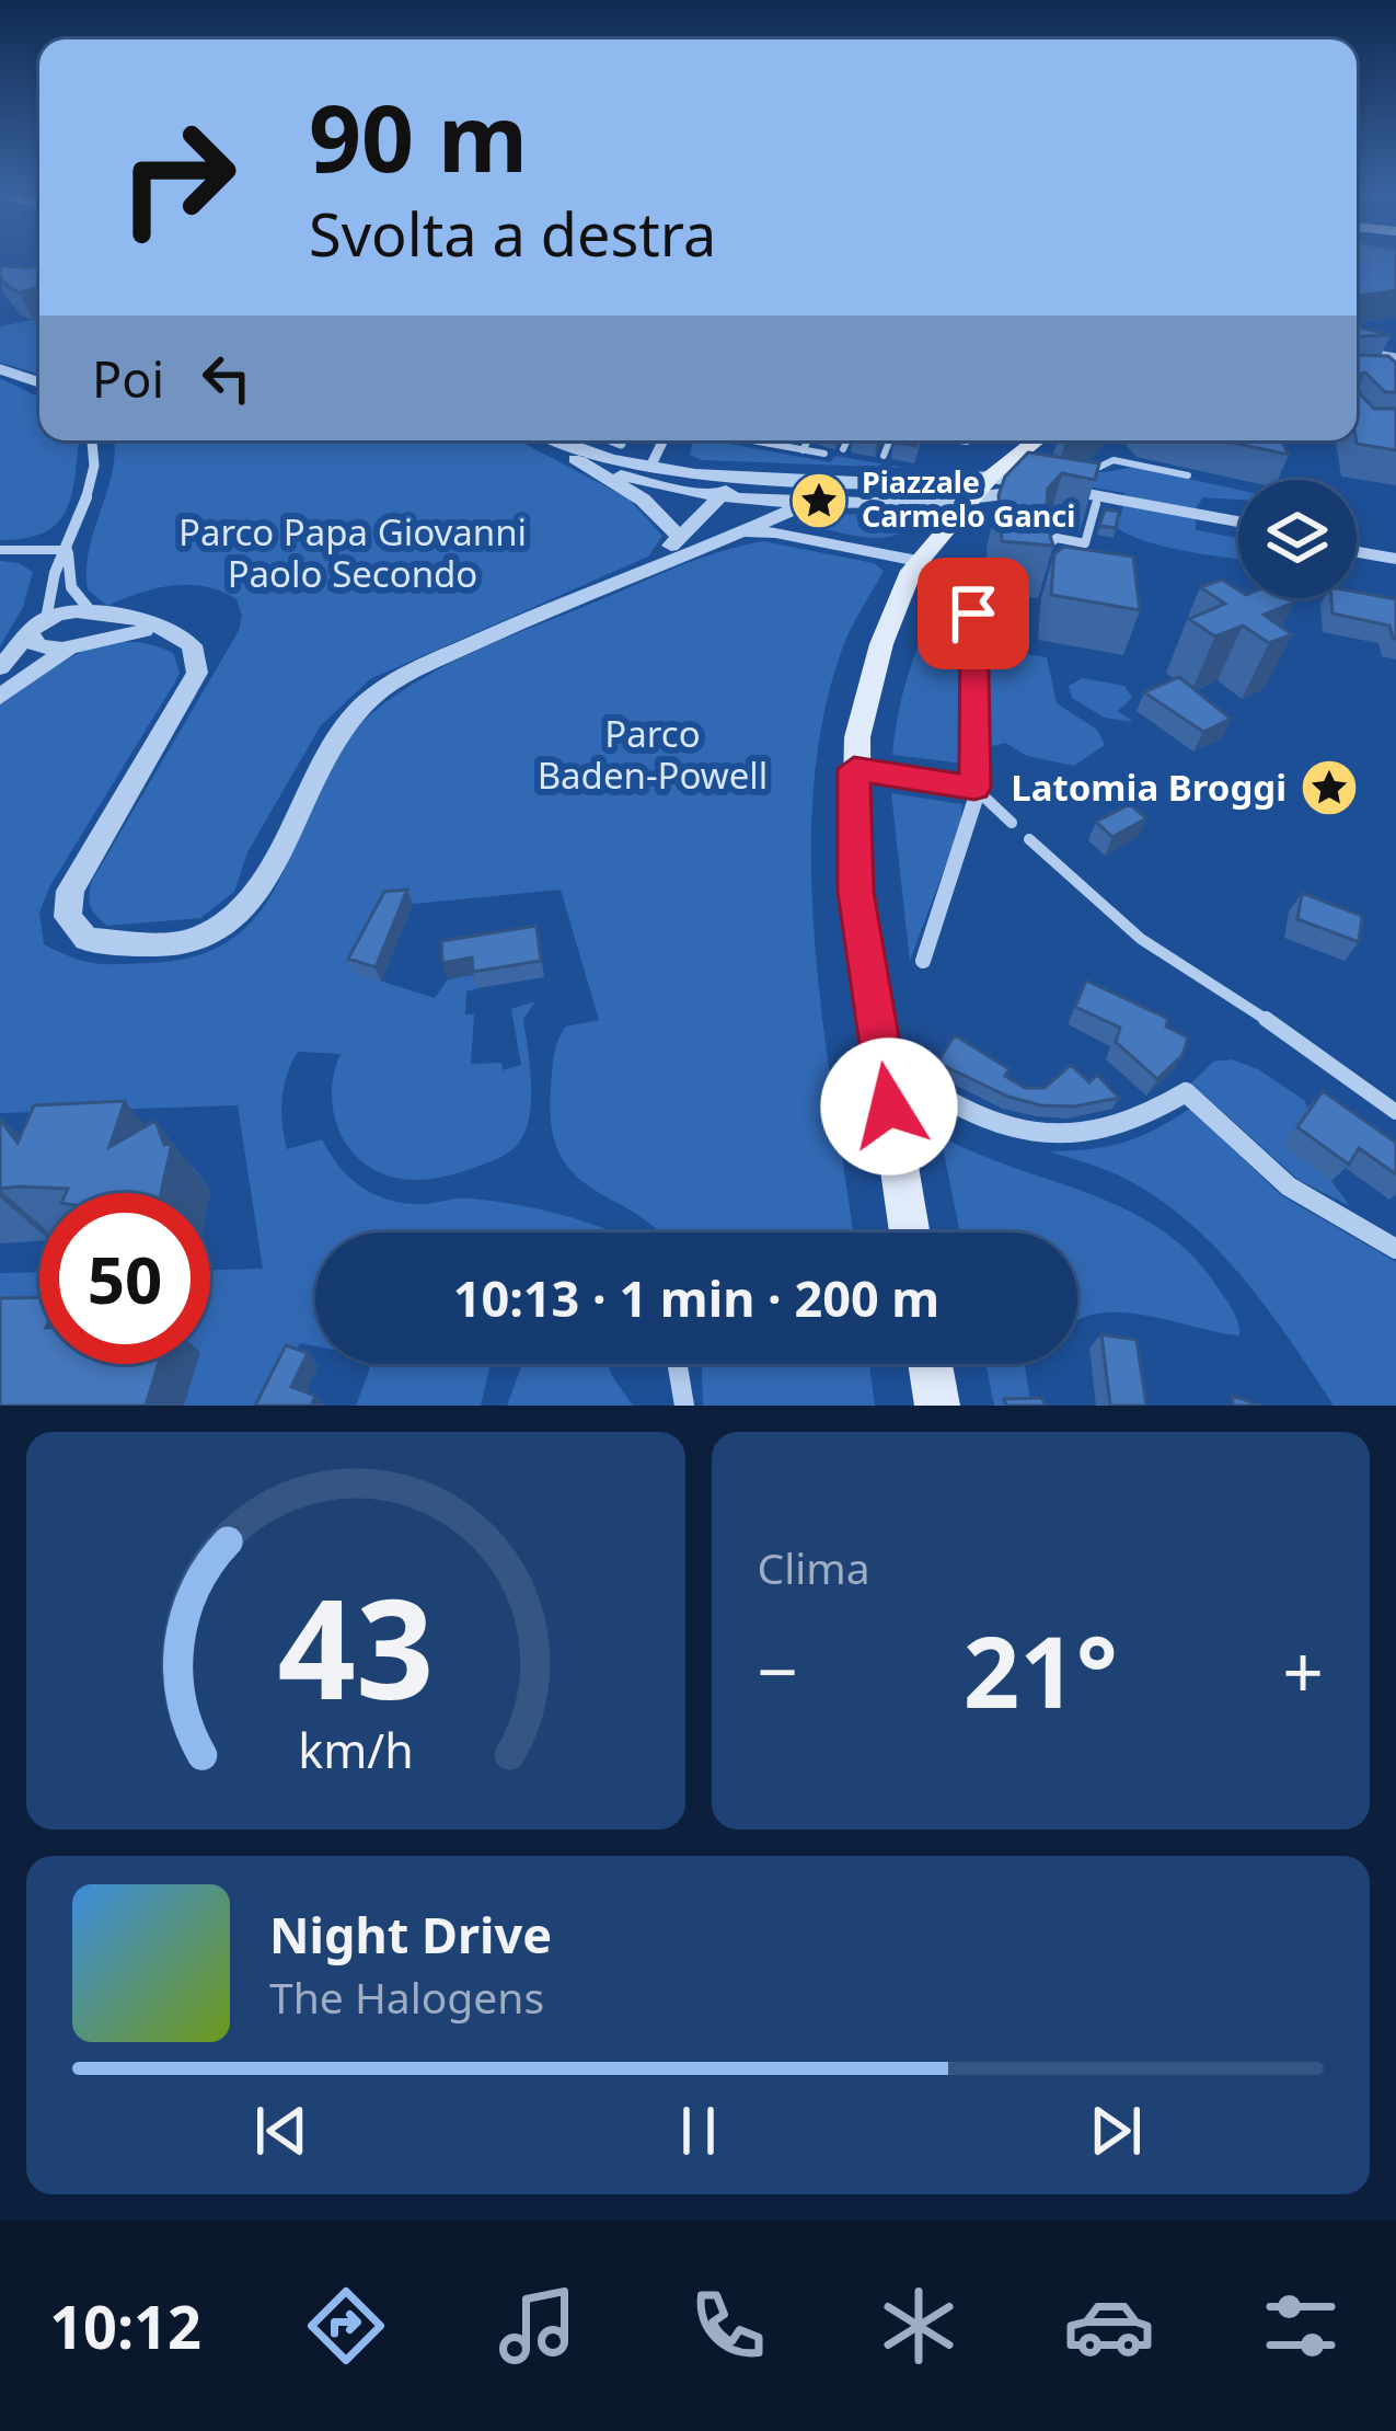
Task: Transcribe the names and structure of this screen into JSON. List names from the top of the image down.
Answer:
{
  "parks": ["Parco Papa Giovanni Paolo Secondo", "Parco Baden-Powell"],
  "places": {
    "place": ["Piazzale Carmelo Ganci", "Latomia Broggi"]
  },
  "page": {
    "turn": ["90 m", "Svolta a destra"],
    "then": "Poi",
    "limit": "50",
    "trip": "10:13 · 1 min · 200 m",
    "tile": "Clima",
    "heat": ["−", "21°", "+"],
    "song": ["Night Drive", "The Halogens"],
    "tabs": "10:12",
    "gauge": ["43", "km/h"]
  }
}
